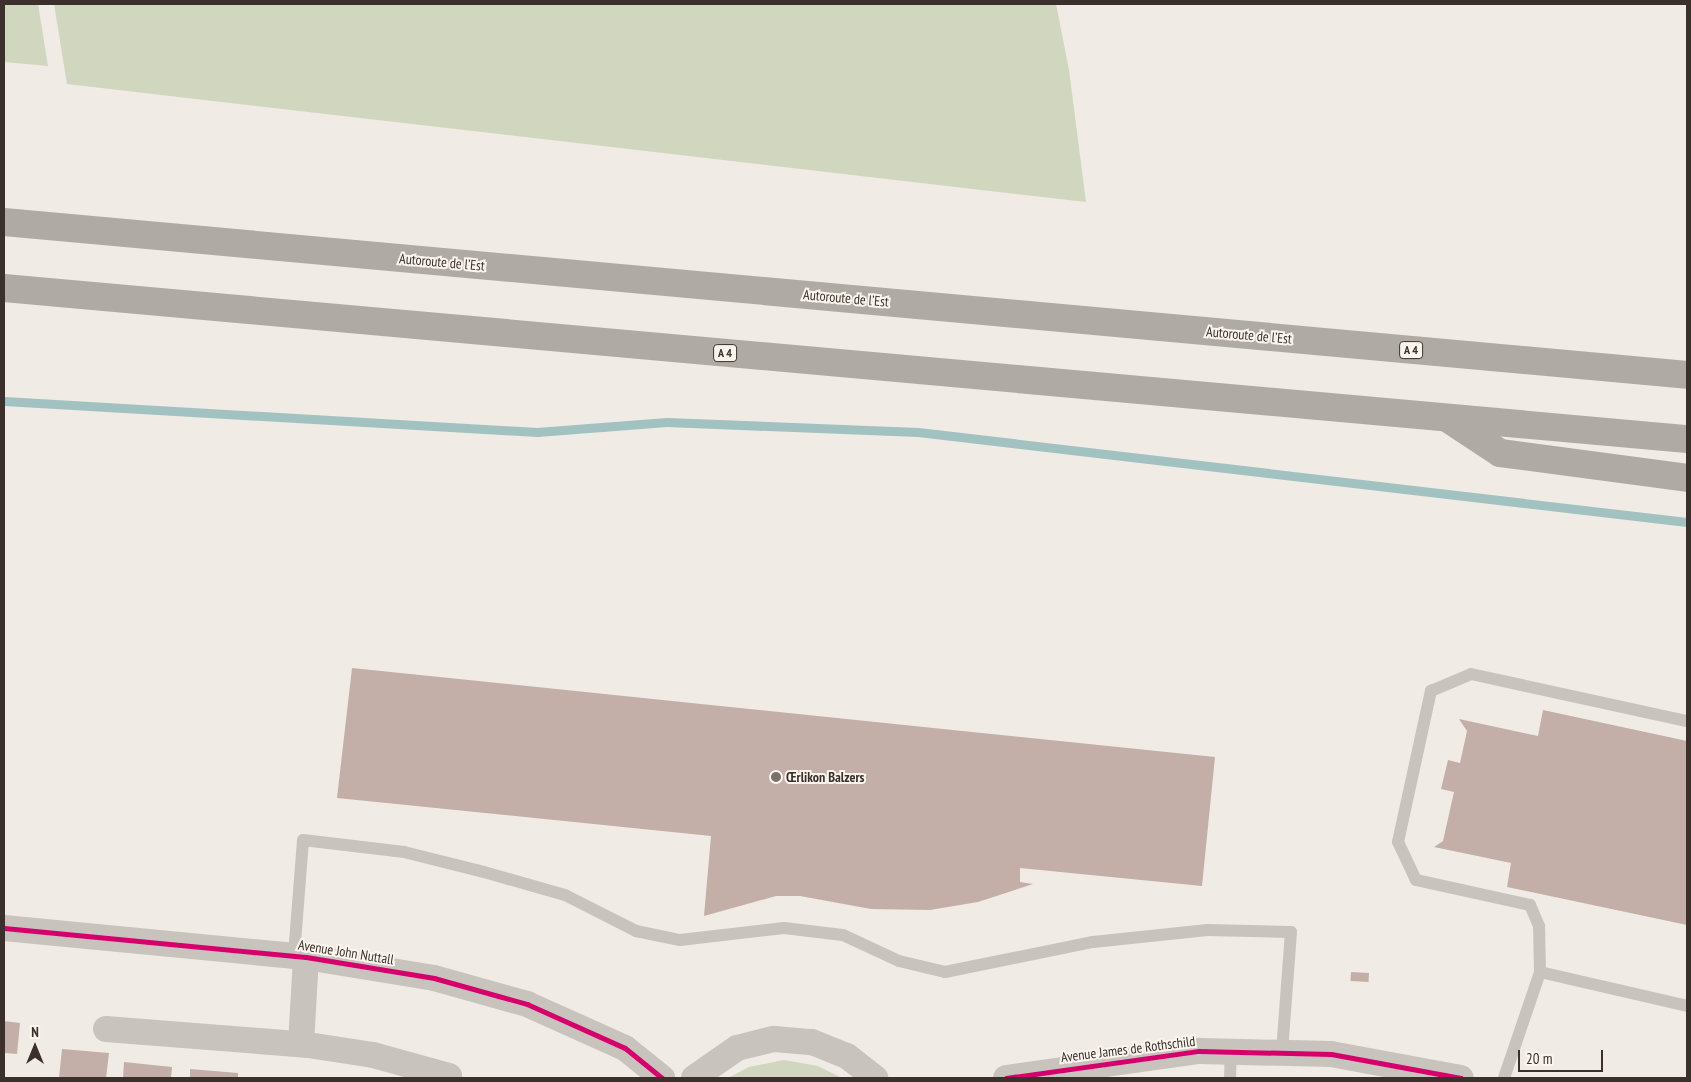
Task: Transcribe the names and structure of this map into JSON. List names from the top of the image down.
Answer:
{
  "streets": {
    "highway": ["Autoroute de l’Est", "A 4"],
    "street": ["Avenue John Nuttall", "Avenue James de Rothschild"]
  },
  "places": ["Œrlikon Balzers"],
  "scale_bar": "20 m",
  "north": "top"
}
